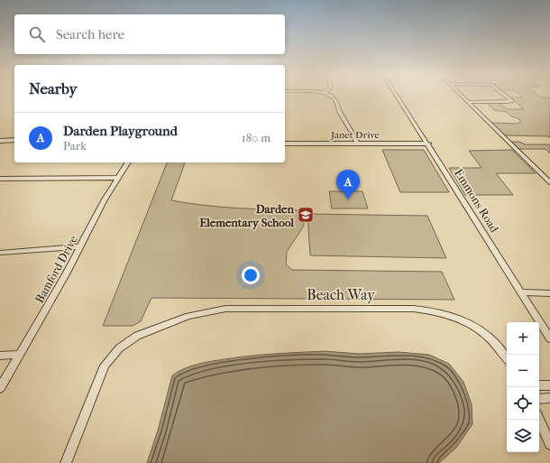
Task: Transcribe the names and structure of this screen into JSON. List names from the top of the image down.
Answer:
{
  "streets": {
    "street": [
      "Janet Drive",
      "Emmons Road",
      "Bamford Drive",
      "Beach Way"
    ]
  },
  "crossings": [
    ["Janet Drive", "Emmons Road"]
  ],
  "places": {
    "school or university": ["Darden Elementary School"]
  },
  "page": {
    "search": "Search here",
    "heading": "Nearby",
    "list": [
      {
        "mark": "A",
        "name": "Darden Playground",
        "note": "Park",
        "value": "180 m"
      }
    ],
    "pins": "A",
    "map_buttons": ["+", "−"]
  }
}
